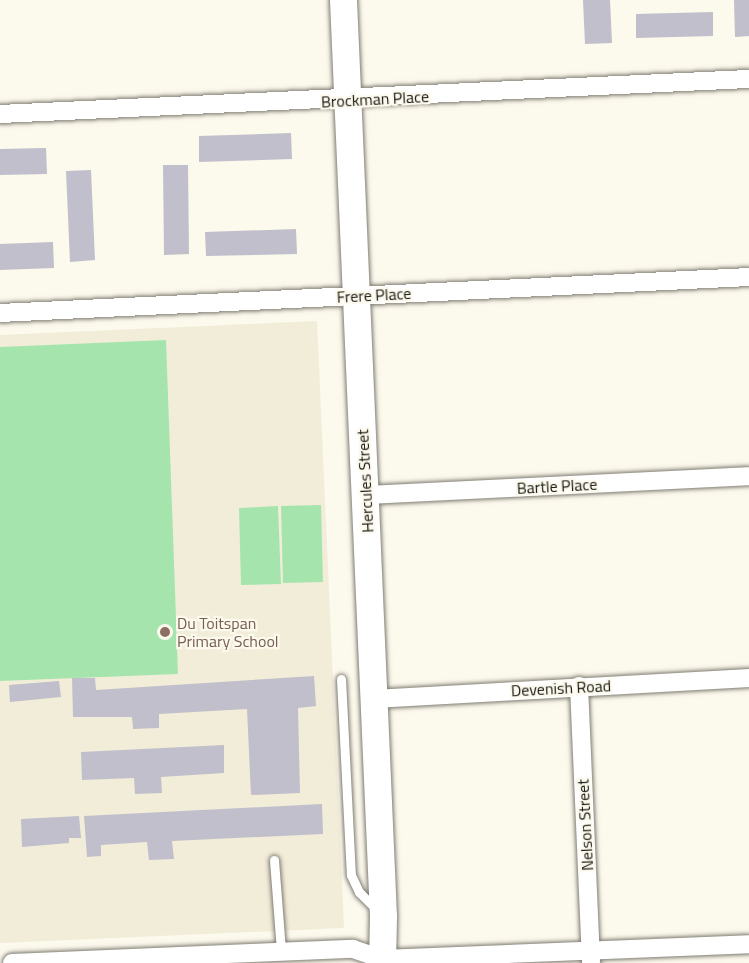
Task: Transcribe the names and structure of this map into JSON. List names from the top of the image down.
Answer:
{
  "streets": {
    "street": [
      "Brockman Place",
      "Frere Place",
      "Hercules Street",
      "Bartle Place",
      "Devenish Road",
      "Nelson Street"
    ]
  },
  "crossings": [
    ["Brockman Place", "Hercules Street"],
    ["Frere Place", "Hercules Street"],
    ["Hercules Street", "Bartle Place"],
    ["Hercules Street", "Devenish Road"],
    ["Devenish Road", "Nelson Street"]
  ],
  "places": ["Du Toitspan Primary School"]
}
